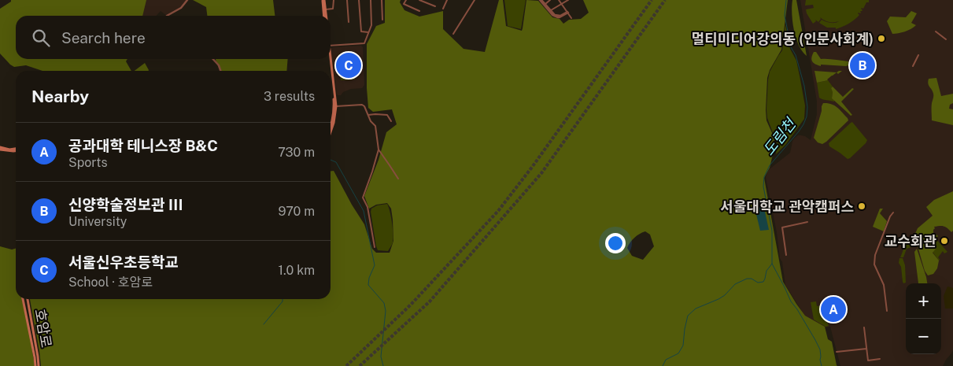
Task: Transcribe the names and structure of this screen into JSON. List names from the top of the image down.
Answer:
{
  "streets": {
    "main road": ["호암로"]
  },
  "water": ["도림천"],
  "places": ["멀티미디어강의동 (인문사회계)", "서울대학교 관악캠퍼스", "교수회관"],
  "page": {
    "search": "Search here",
    "pins": ["B", "C", "A"],
    "heading": ["Nearby", "3 results"],
    "list": [
      {
        "mark": "A",
        "name": "공과대학 테니스장 B&C",
        "note": "Sports",
        "value": "730 m"
      },
      {
        "mark": "B",
        "name": "신양학술정보관 Ⅲ",
        "note": "University",
        "value": "970 m"
      },
      {
        "mark": "C",
        "name": "서울신우초등학교",
        "note": "School · 호암로",
        "value": "1.0 km"
      }
    ],
    "map_buttons": ["+", "−"]
  }
}
